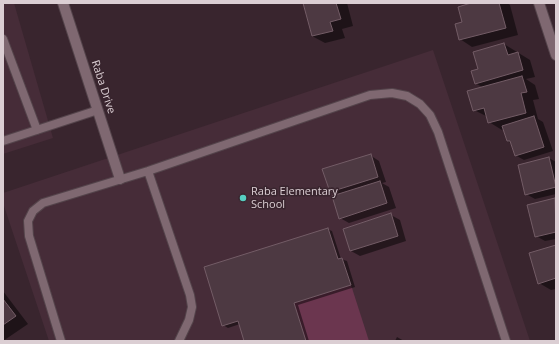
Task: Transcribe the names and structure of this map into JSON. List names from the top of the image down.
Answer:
{
  "streets": {
    "street": ["Raba Drive"]
  },
  "places": ["Raba Elementary School"]
}
